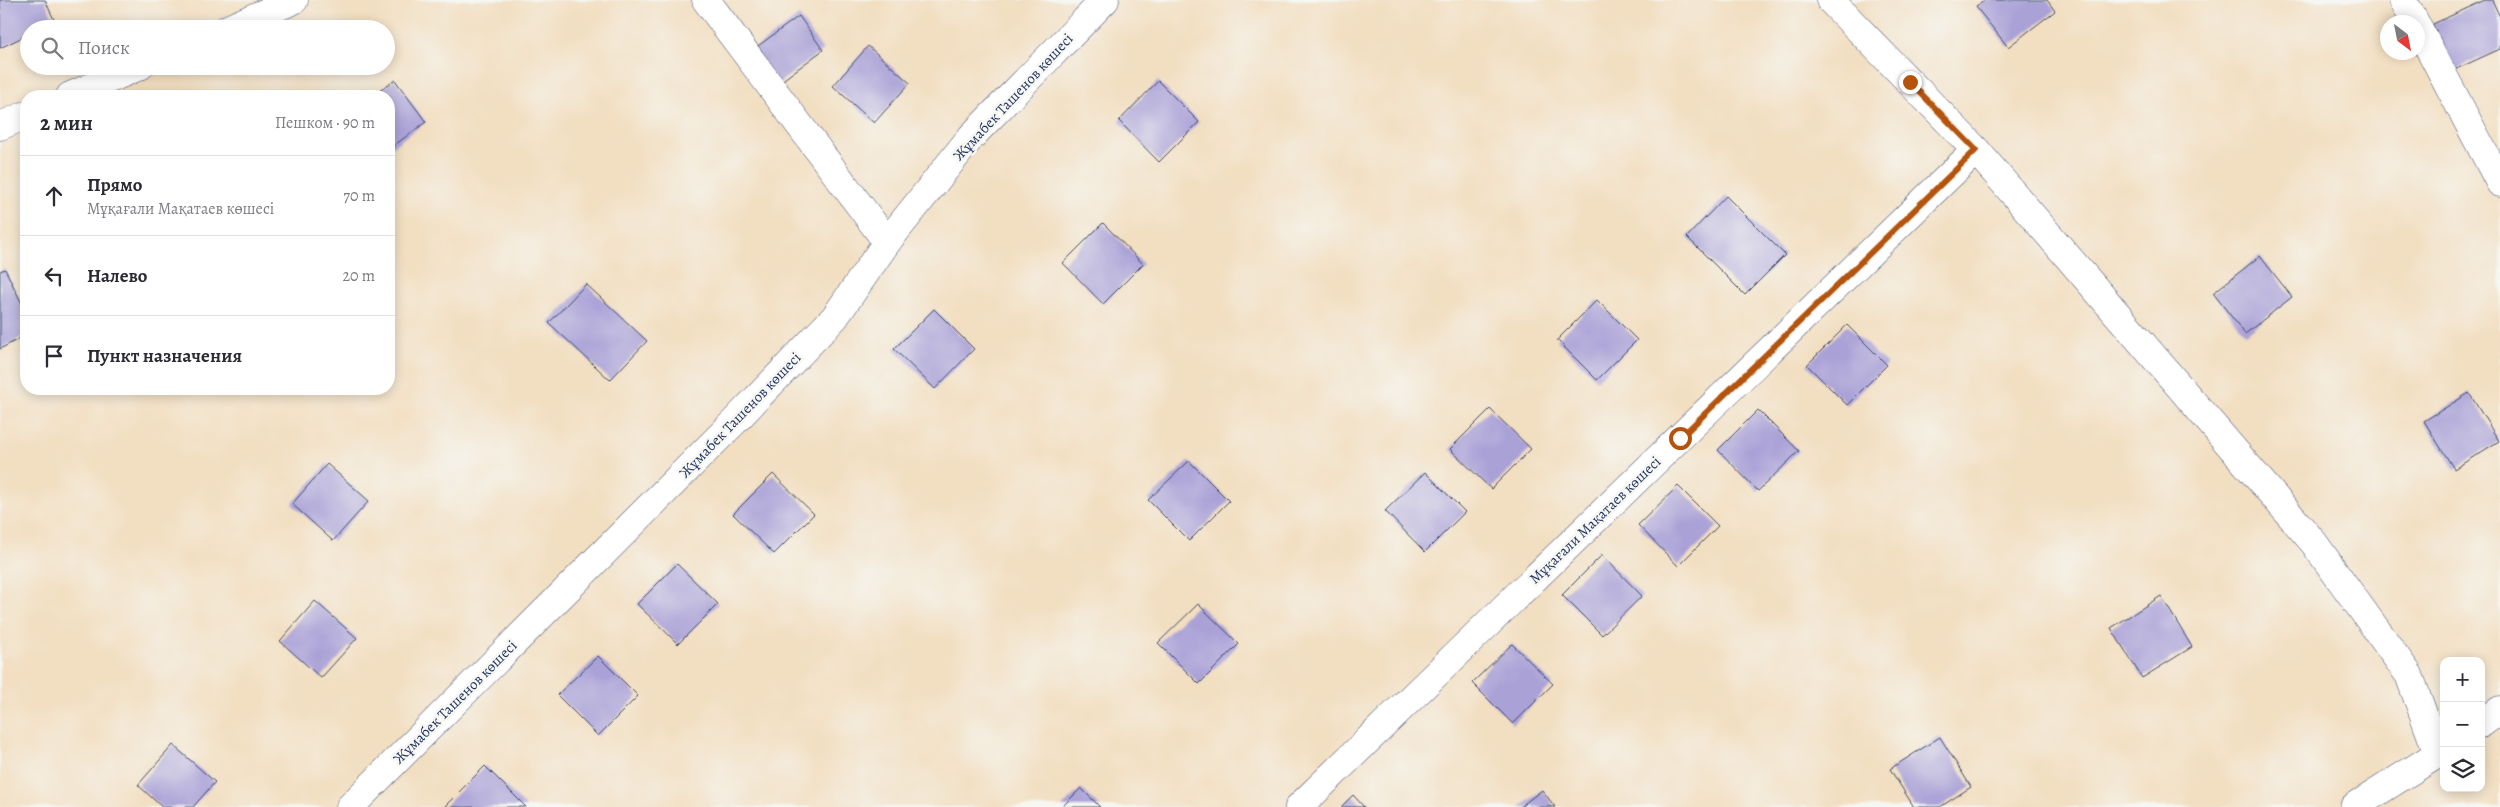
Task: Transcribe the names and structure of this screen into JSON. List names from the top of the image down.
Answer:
{
  "streets": {
    "street": ["Жұмабек Ташенов көшесі", "Мұқағали Мақатаев көшесі"]
  },
  "north": "bottom right",
  "page": {
    "search": "Поиск",
    "heading": ["2 мин", "Пешком · 90 m"],
    "list": [
      ["Прямо", "Мұқағали Мақатаев көшесі", "70 m"],
      ["Налево", "20 m"],
      "Пункт назначения"
    ],
    "map_buttons": ["+", "−"]
  }
}
